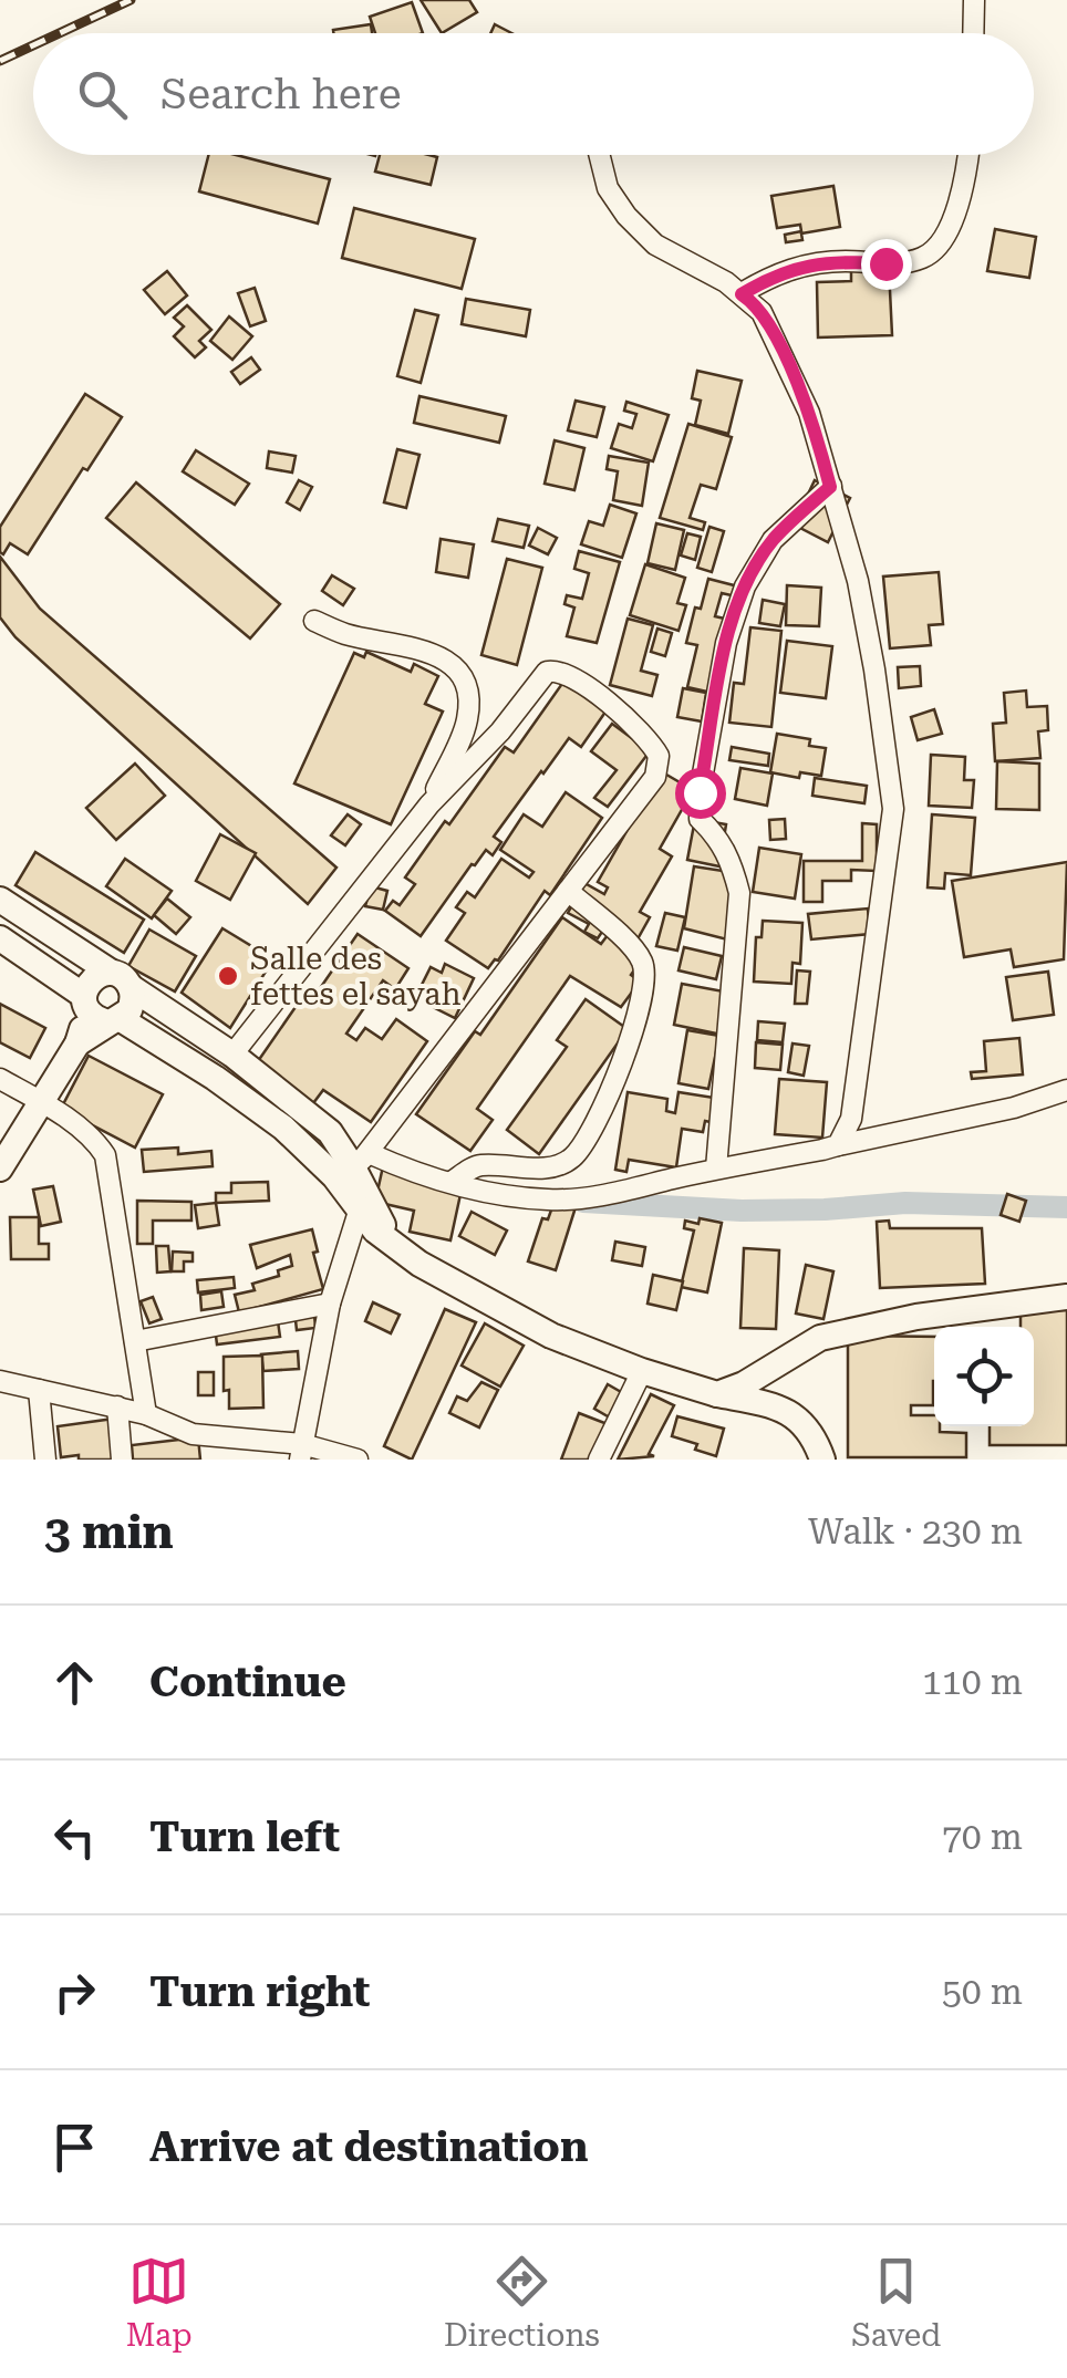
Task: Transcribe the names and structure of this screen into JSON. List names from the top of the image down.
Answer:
{
  "places": ["Salle des fettes el sayah"],
  "page": {
    "search": "Search here",
    "heading": ["3 min", "Walk · 230 m"],
    "list": [
      ["Continue", "110 m"],
      ["Turn left", "70 m"],
      ["Turn right", "50 m"],
      "Arrive at destination"
    ],
    "nav": ["Map", "Directions", "Saved"]
  }
}
